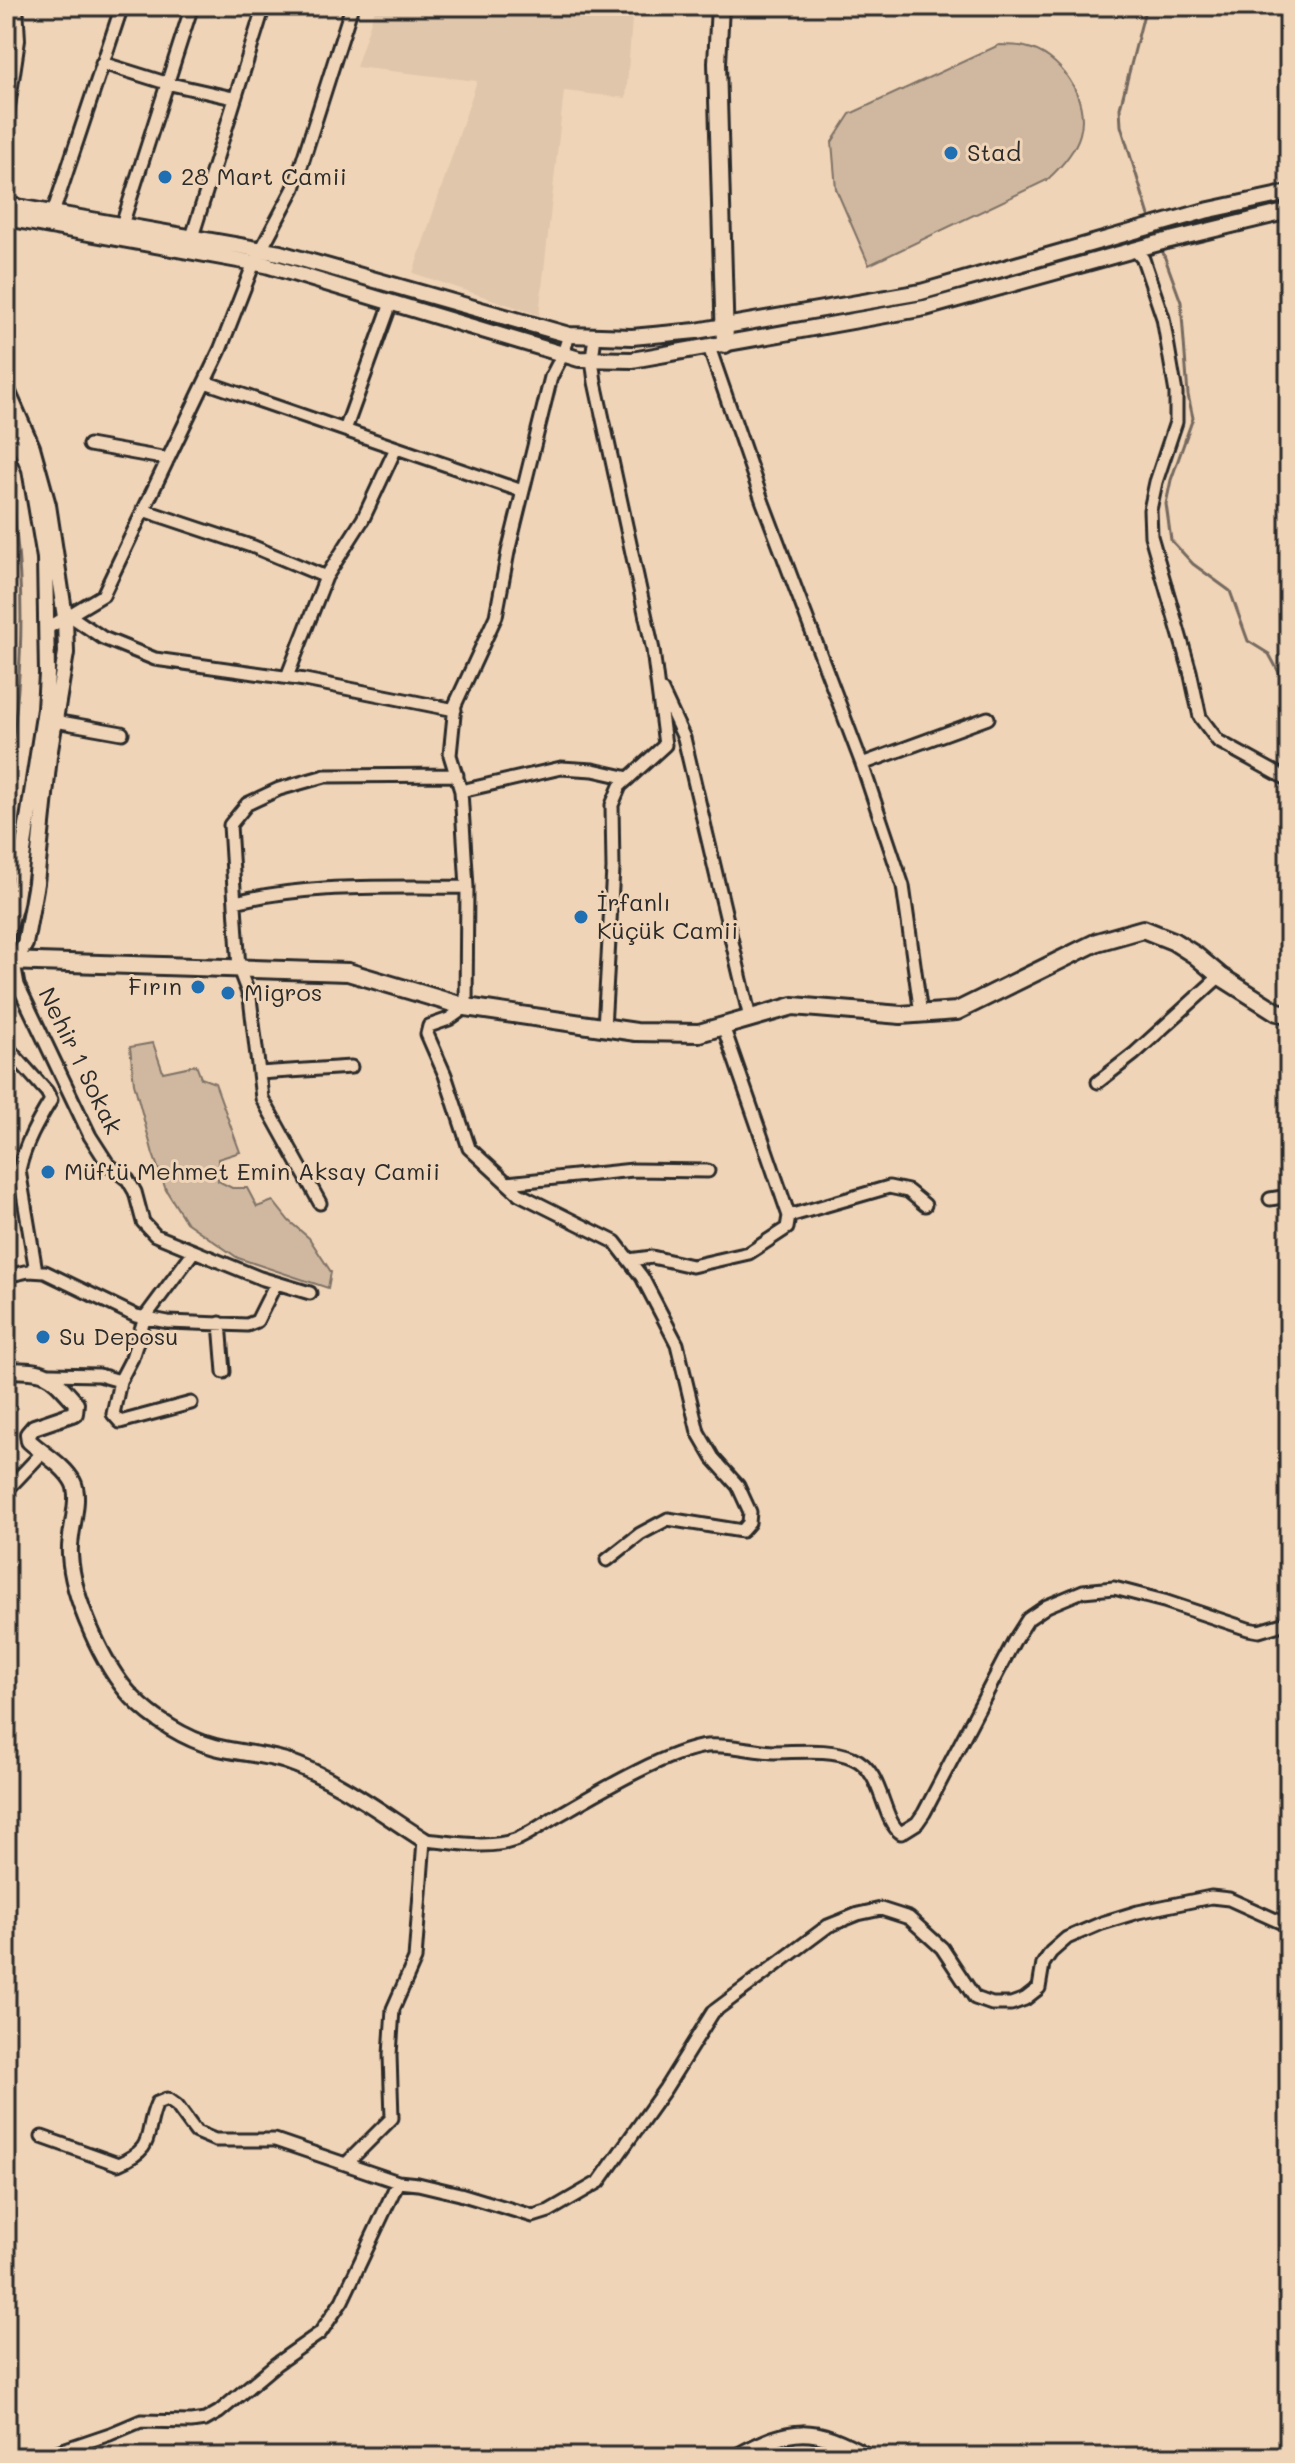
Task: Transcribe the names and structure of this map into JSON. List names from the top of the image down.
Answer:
{
  "streets": {
    "street": ["Nehir 1 Sokak"]
  },
  "places": [
    "Stad",
    "28 Mart Camii",
    "İrfanlı Küçük Camii",
    "Fırın",
    "Migros",
    "Müftü Mehmet Emin Aksay Camii",
    "Su Deposu"
  ]
}
